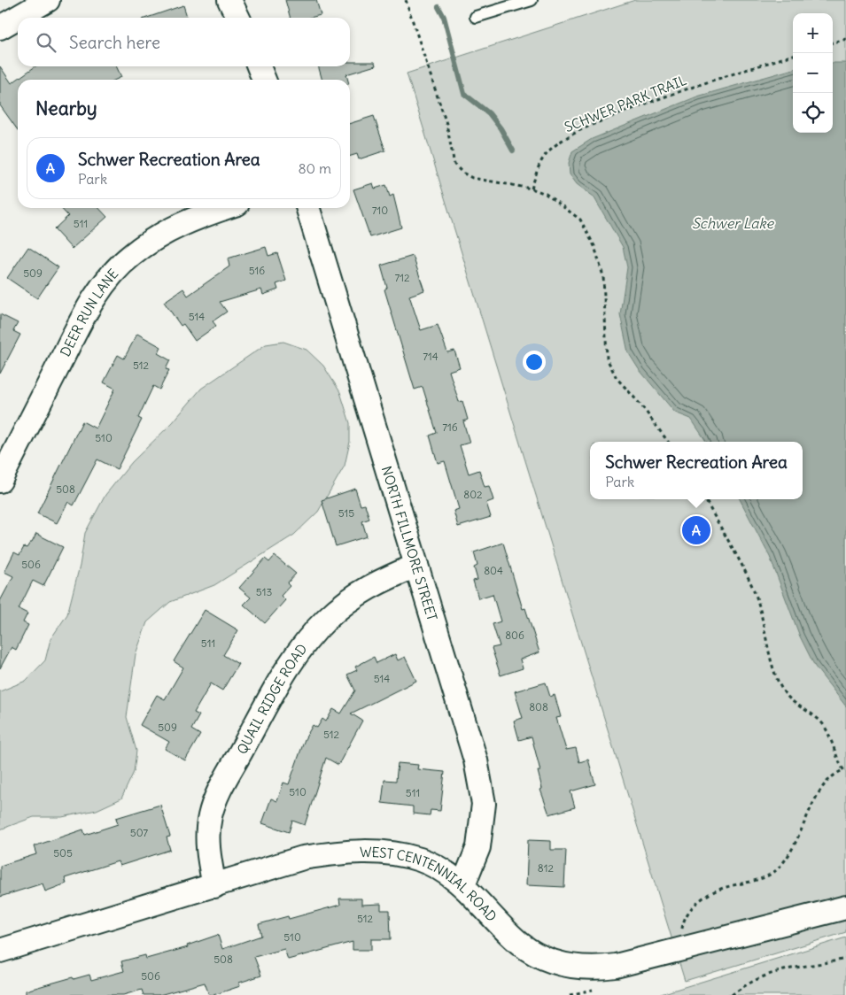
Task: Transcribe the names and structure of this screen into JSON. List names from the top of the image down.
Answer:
{
  "streets": {
    "street": [
      "DEER RUN LANE",
      "NORTH FILLMORE STREET",
      "QUAIL RIDGE ROAD",
      "WEST CENTENNIAL ROAD"
    ],
    "path": ["SCHWER PARK TRAIL"]
  },
  "crossings": [
    ["NORTH FILLMORE STREET", "QUAIL RIDGE ROAD"],
    ["NORTH FILLMORE STREET", "WEST CENTENNIAL ROAD"],
    ["QUAIL RIDGE ROAD", "WEST CENTENNIAL ROAD"]
  ],
  "water": ["Schwer Lake"],
  "house_numbers": [
    "710",
    "511",
    "516",
    "509",
    "712",
    "514",
    "714",
    "512",
    "716",
    "510",
    "508",
    "802",
    "515",
    "506",
    "804",
    "513",
    "806",
    "511",
    "514",
    "808",
    "509",
    "512",
    "510",
    "511",
    "507",
    "505",
    "812",
    "512",
    "510",
    "508",
    "506"
  ],
  "page": {
    "map_buttons": ["+", "−"],
    "search": "Search here",
    "heading": "Nearby",
    "list": [
      {
        "mark": "A",
        "name": "Schwer Recreation Area",
        "note": "Park",
        "value": "80 m"
      }
    ],
    "popup": ["Schwer Recreation Area", "Park"],
    "pins": "A"
  }
}
